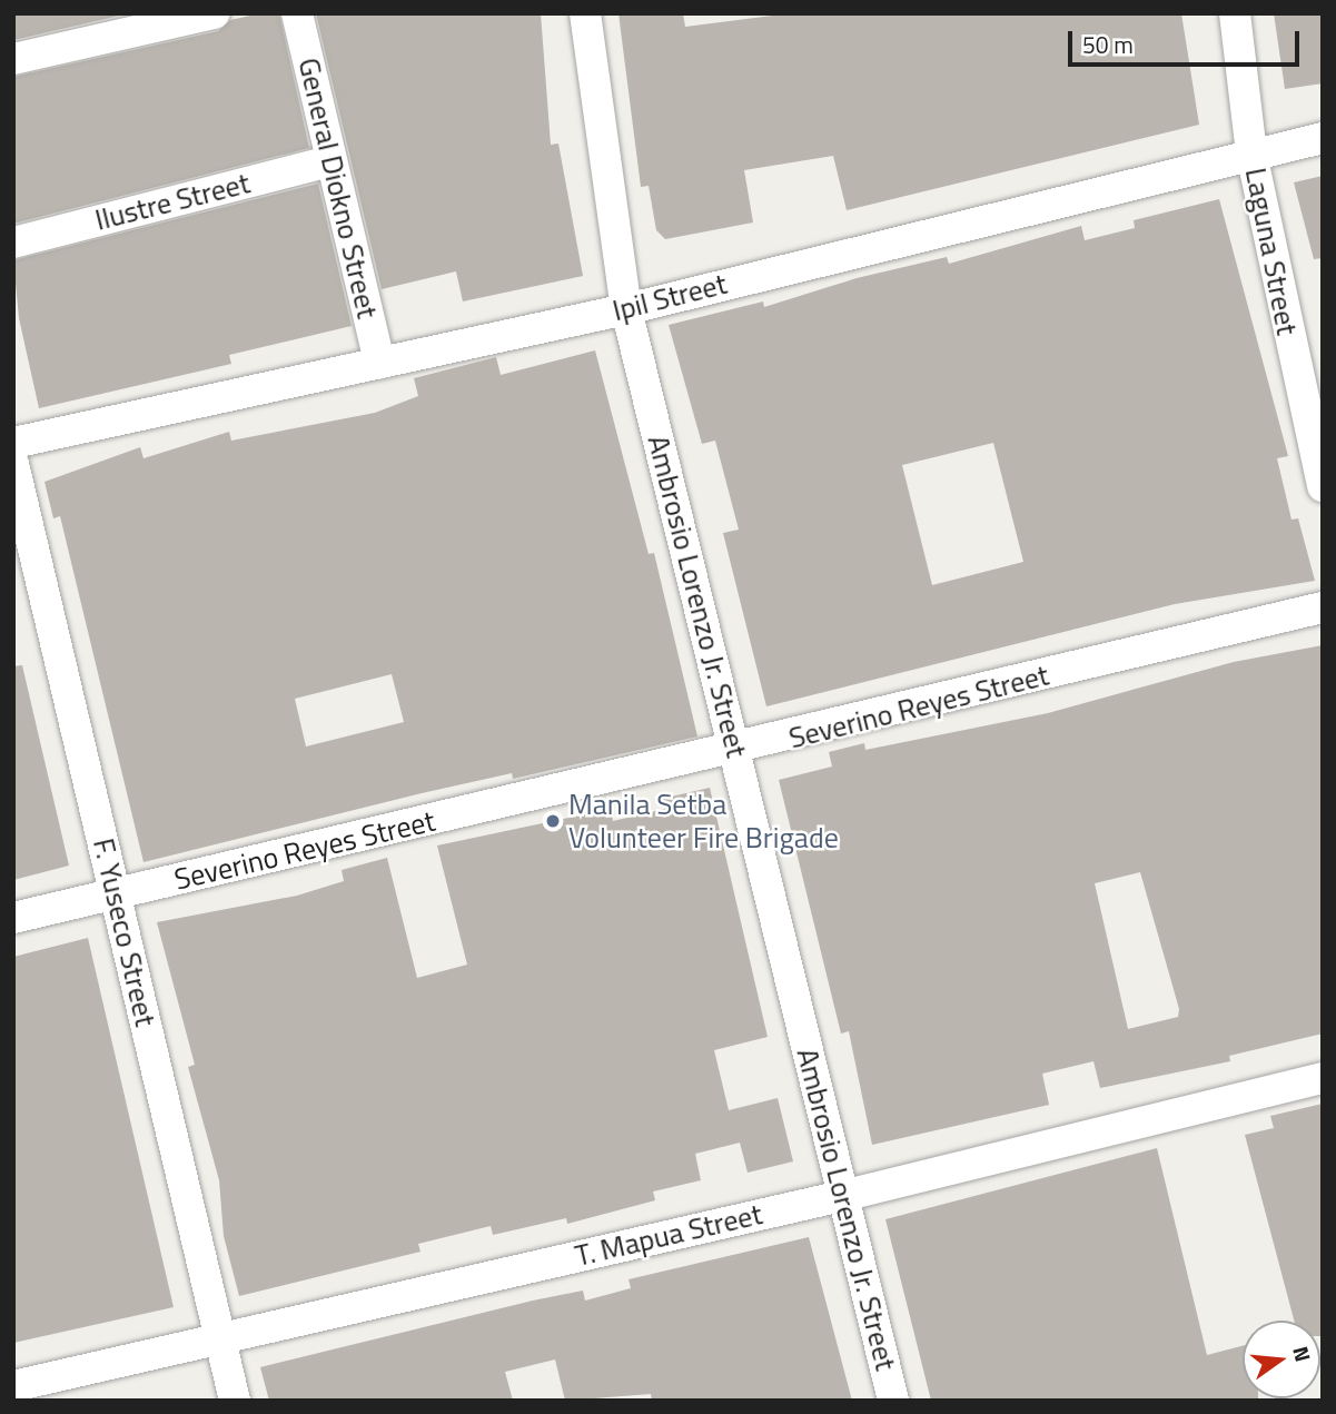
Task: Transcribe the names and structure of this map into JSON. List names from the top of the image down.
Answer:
{
  "streets": {
    "street": [
      "General Diokno Street",
      "Ilustre Street",
      "Laguna Street",
      "Ipil Street",
      "Ambrosio Lorenzo Jr. Street",
      "Severino Reyes Street",
      "F. Yuseco Street",
      "T. Mapua Street"
    ]
  },
  "crossings": [
    ["General Diokno Street", "Ilustre Street"],
    ["General Diokno Street", "Ipil Street"],
    ["Laguna Street", "Ipil Street"],
    ["Ipil Street", "Ambrosio Lorenzo Jr. Street"],
    ["Ambrosio Lorenzo Jr. Street", "Severino Reyes Street"],
    ["Ambrosio Lorenzo Jr. Street", "T. Mapua Street"],
    ["Severino Reyes Street", "F. Yuseco Street"],
    ["F. Yuseco Street", "T. Mapua Street"]
  ],
  "places": ["Manila Setba Volunteer Fire Brigade"],
  "scale_bar": "50 m",
  "north": "right"
}
